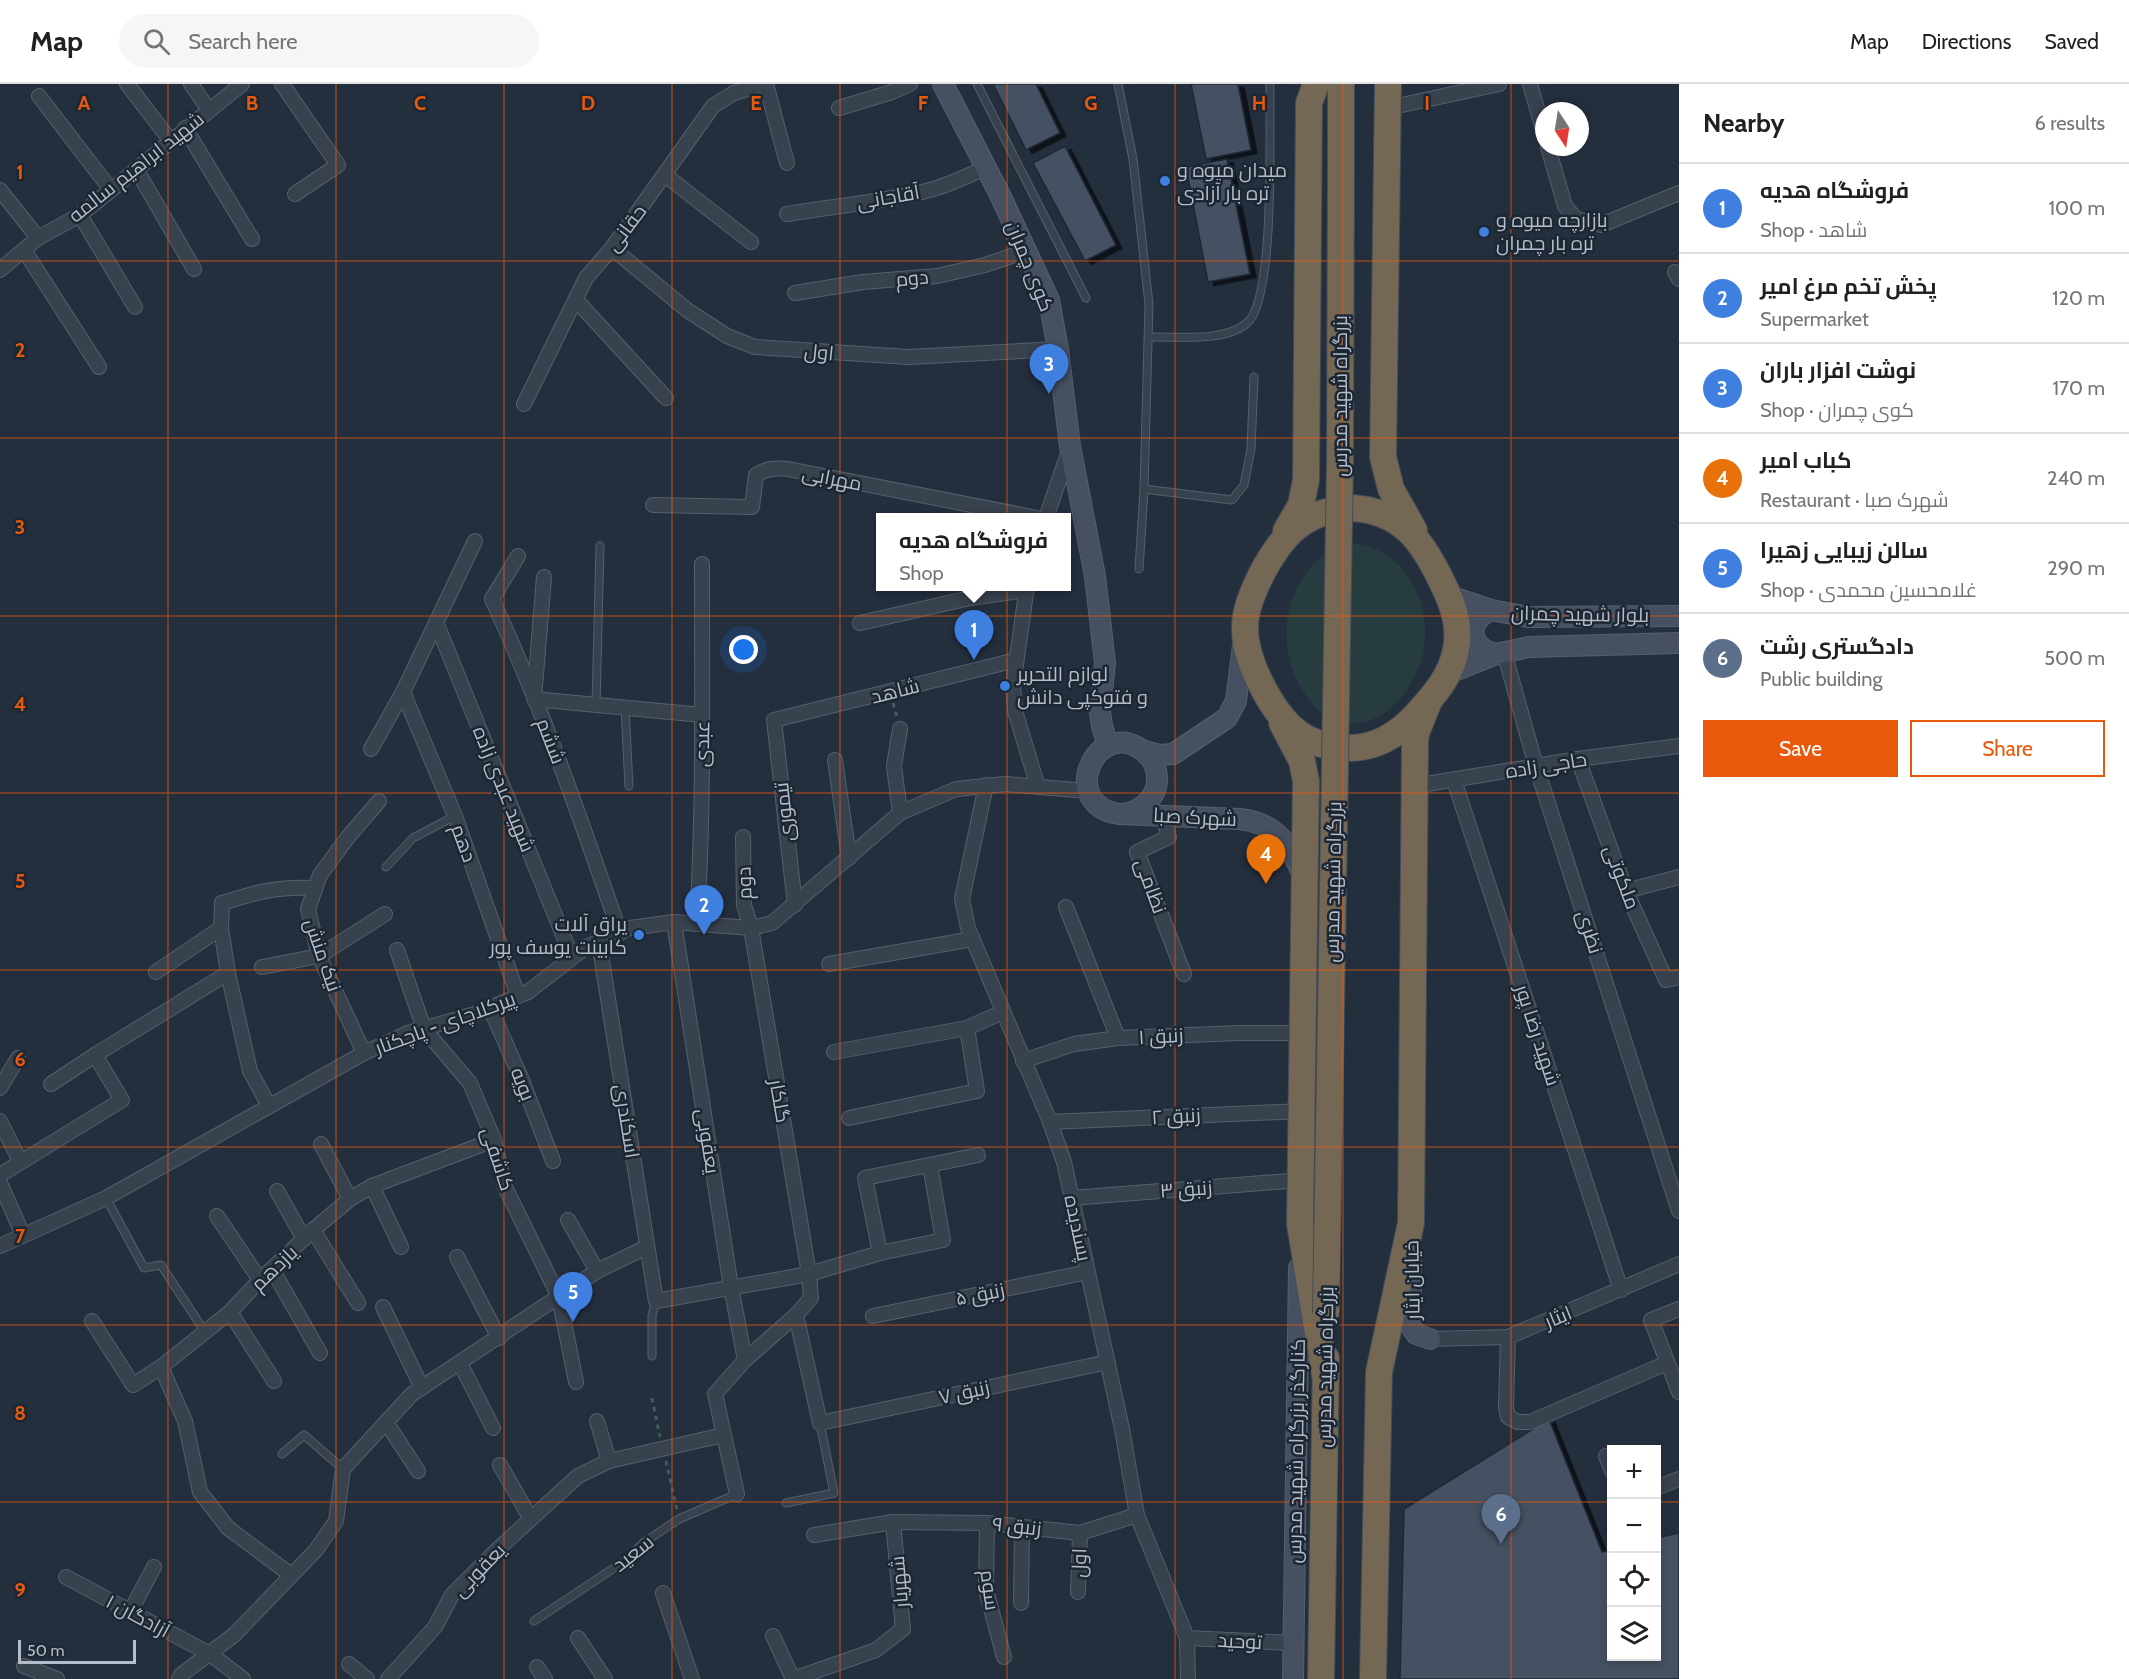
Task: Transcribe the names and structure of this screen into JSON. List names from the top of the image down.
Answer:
{
  "streets": {
    "highway": ["بزرگراه شهید مدرس"],
    "main road": [
      "کوی چمران",
      "بلوار شهید چمران",
      "شهرک صبا",
      "خیابان ایثار",
      "کنارگذر بزرگراه شهید مدرس"
    ],
    "street": [
      "شهید ابراهیم سالمه",
      "آقاجانی",
      "حقانی",
      "دوم",
      "اول",
      "مهرابی",
      "شاهد",
      "ششم",
      "عبدی",
      "حاجی زاده",
      "شهید عبدی زاده",
      "تیموری",
      "دهم",
      "ملکوتی",
      "نظامی",
      "نظری",
      "نیک منش",
      "پیرکلاچای - پاچکنار",
      "شهید رضا پور",
      "زنبق ۱",
      "بویه",
      "گلکار",
      "زنبق ۲",
      "اسکندری",
      "یعقوبی",
      "کاشفی",
      "زنبق ۳",
      "پسندیده",
      "یازدهم",
      "زنبق ۵",
      "ایثار",
      "زنبق ۷",
      "زنبق ۹",
      "شهریار",
      "سوم",
      "آزادگان ۱",
      "توحید"
    ],
    "lane": ["سعید"]
  },
  "crossings": [
    ["آقاجانی", "کوی چمران"],
    ["حقانی", "اول"],
    ["کوی چمران", "دوم"],
    ["کوی چمران", "اول"],
    ["کوی چمران", "شهرک صبا"],
    ["کوی چمران", "پیرکلاچای - پاچکنار"],
    ["دوم", "پیرکلاچای - پاچکنار"],
    ["دوم", "گلکار"],
    ["اول", "زنبق ۹"],
    ["بزرگراه شهید مدرس", "شهرک صبا"],
    ["بزرگراه شهید مدرس", "زنبق ۱"],
    ["بزرگراه شهید مدرس", "زنبق ۲"],
    ["بزرگراه شهید مدرس", "زنبق ۳"],
    ["بزرگراه شهید مدرس", "کنارگذر بزرگراه شهید مدرس"],
    ["بلوار شهید چمران", "نظری"],
    ["شاهد", "تیموری"],
    ["ششم", "پیرکلاچای - پاچکنار"],
    ["عبدی", "پیرکلاچای - پاچکنار"],
    ["حاجی زاده", "ملکوتی"],
    ["حاجی زاده", "نظری"],
    ["حاجی زاده", "شهید رضا پور"],
    ["شهید عبدی زاده", "پیرکلاچای - پاچکنار"],
    ["تیموری", "پیرکلاچای - پاچکنار"],
    ["شهرک صبا", "نظامی"],
    ["شهرک صبا", "پیرکلاچای - پاچکنار"],
    ["دهم", "پیرکلاچای - پاچکنار"],
    ["نیک منش", "پیرکلاچای - پاچکنار"],
    ["پیرکلاچای - پاچکنار", "بویه"],
    ["پیرکلاچای - پاچکنار", "گلکار"],
    ["پیرکلاچای - پاچکنار", "اسکندری"],
    ["پیرکلاچای - پاچکنار", "یعقوبی"],
    ["پیرکلاچای - پاچکنار", "کاشفی"],
    ["پیرکلاچای - پاچکنار", "پسندیده"],
    ["شهید رضا پور", "ایثار"],
    ["زنبق ۱", "پسندیده"],
    ["گلکار", "یعقوبی"],
    ["زنبق ۲", "پسندیده"],
    ["کاشفی", "یازدهم"],
    ["زنبق ۳", "پسندیده"],
    ["پسندیده", "زنبق ۵"],
    ["پسندیده", "زنبق ۷"],
    ["پسندیده", "زنبق ۹"],
    ["پسندیده", "توحید"],
    ["خیابان ایثار", "ایثار"],
    ["کنارگذر بزرگراه شهید مدرس", "توحید"],
    ["زنبق ۹", "شهریار"],
    ["زنبق ۹", "سوم"]
  ],
  "places": [
    "میدان میوه و تره بار آزادی",
    "بازارچه میوه و تره بار چمران",
    "لوازم التحریر و فتوکپی دانش",
    "یراق آلات کابینت یوسف پور"
  ],
  "scale_bar": "50 m",
  "north": "bottom",
  "page": {
    "header": "Map",
    "search": "Search here",
    "nav": ["Map", "Directions", "Saved"],
    "heading": ["Nearby", "6 results"],
    "list": [
      {
        "mark": "1",
        "name": "فروشگاه هدیه",
        "note": "Shop · شاهد",
        "value": "100 m"
      },
      {
        "mark": "2",
        "name": "پخش تخم مرغ امیر",
        "note": "Supermarket",
        "value": "120 m"
      },
      {
        "mark": "3",
        "name": "نوشت افزار باران",
        "note": "Shop · کوی چمران",
        "value": "170 m"
      },
      {
        "mark": "4",
        "name": "کباب امیر",
        "note": "Restaurant · شهرک صبا",
        "value": "240 m"
      },
      {
        "mark": "5",
        "name": "سالن زیبایی زهیرا",
        "note": "Shop · غلامحسین محمدی",
        "value": "290 m"
      },
      {
        "mark": "6",
        "name": "دادگستری رشت",
        "note": "Public building",
        "value": "500 m"
      }
    ],
    "pins": [
      "3",
      "1",
      "4",
      "2",
      "5",
      "6"
    ],
    "popup": ["فروشگاه هدیه", "Shop"],
    "buttons": ["Save", "Share"],
    "map_buttons": ["+", "−"],
    "scale": "50 m"
  },
  "grid": {
    "columns": [
      "A",
      "B",
      "C",
      "D",
      "E",
      "F",
      "G",
      "H",
      "I"
    ],
    "rows": [
      "1",
      "2",
      "3",
      "4",
      "5",
      "6",
      "7",
      "8",
      "9"
    ]
  }
}
